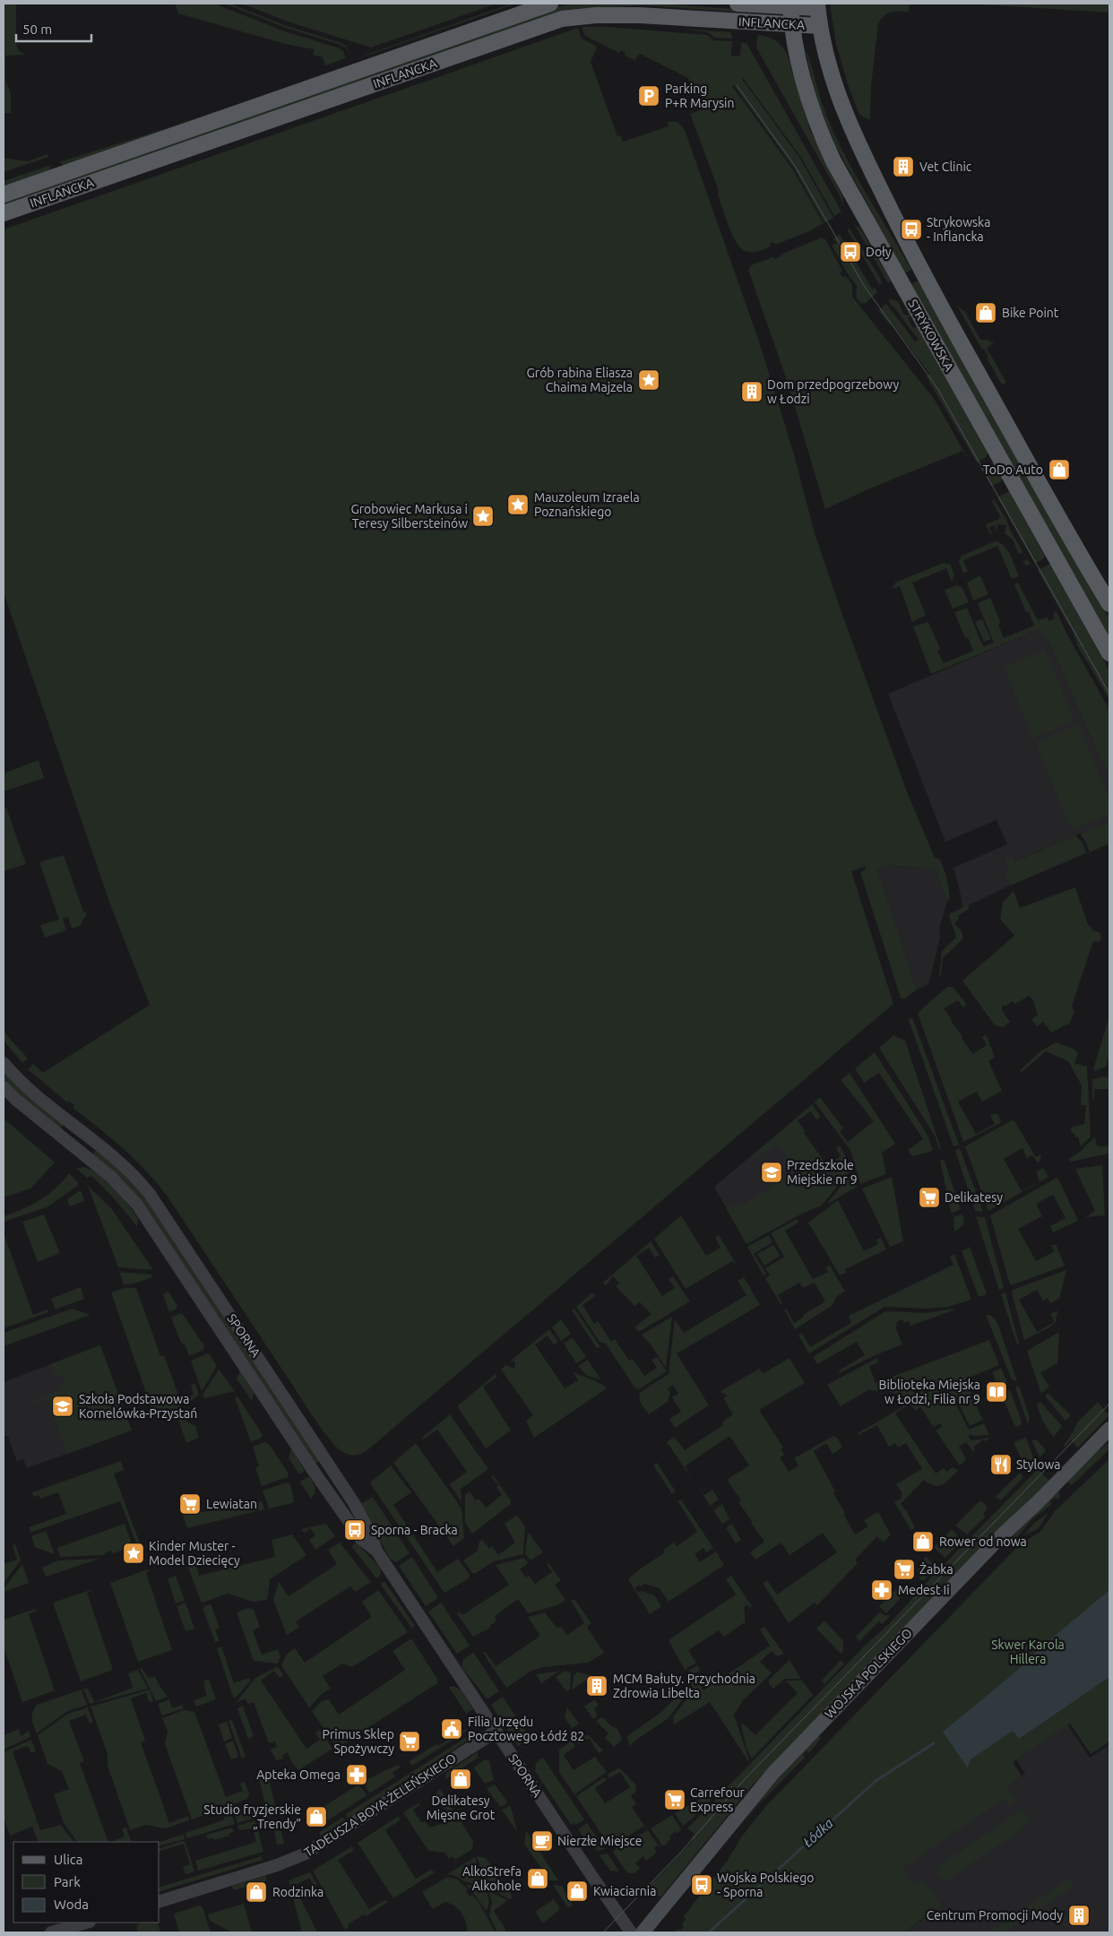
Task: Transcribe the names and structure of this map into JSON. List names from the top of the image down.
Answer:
{
  "streets": {
    "main road": ["INFLANCKA", "STRYKOWSKA", "WOJSKA POLSKIEGO"],
    "street": ["SPORNA", "TADEUSZA BOYA-ŻELEŃSKIEGO"]
  },
  "crossings": [
    ["INFLANCKA", "STRYKOWSKA"],
    ["SPORNA", "TADEUSZA BOYA-ŻELEŃSKIEGO"]
  ],
  "water": ["Łódka"],
  "parks": ["Skwer Karola Hillera"],
  "places": {
    "parking": ["Parking P+R Marysin"],
    "building": [
      "Vet Clinic",
      "Dom przedpogrzebowy w Łodzi",
      "MCM Bałuty. Przychodnia Zdrowia Libelta",
      "Centrum Promocji Mody"
    ],
    "bus stop": [
      "Strykowska - Inflancka",
      "Doły",
      "Sporna - Bracka",
      "Wojska Polskiego - Sporna"
    ],
    "shop": [
      "Bike Point",
      "ToDo Auto",
      "Rower od nowa",
      "Delikatesy Mięsne Grot",
      "Studio fryzjerskie „Trendy”",
      "AlkoStrefa Alkohole",
      "Kwiaciarnia",
      "Rodzinka"
    ],
    "place": [
      "Grób rabina Eliasza Chaima Majzela",
      "Mauzoleum Izraela Poznańskiego",
      "Grobowiec Markusa i Teresy Silbersteinów",
      "Kinder Muster - Model Dziecięcy"
    ],
    "school or university": ["Przedszkole Miejskie nr 9", "Szkoła Podstawowa Kornelówka-Przystań"],
    "supermarket": [
      "Delikatesy",
      "Lewiatan",
      "Żabka",
      "Primus Sklep Spożywczy",
      "Carrefour Express"
    ],
    "library": ["Biblioteka Miejska w Łodzi, Filia nr 9"],
    "restaurant": ["Stylowa"],
    "pharmacy": ["Medest Ii", "Apteka Omega"],
    "public building": ["Filia Urzędu Pocztowego Łódź 82"],
    "cafe": ["Nierzłe Miejsce"]
  },
  "legend": ["Ulica", "Park", "Woda"],
  "scale_bar": "50 m"
}
